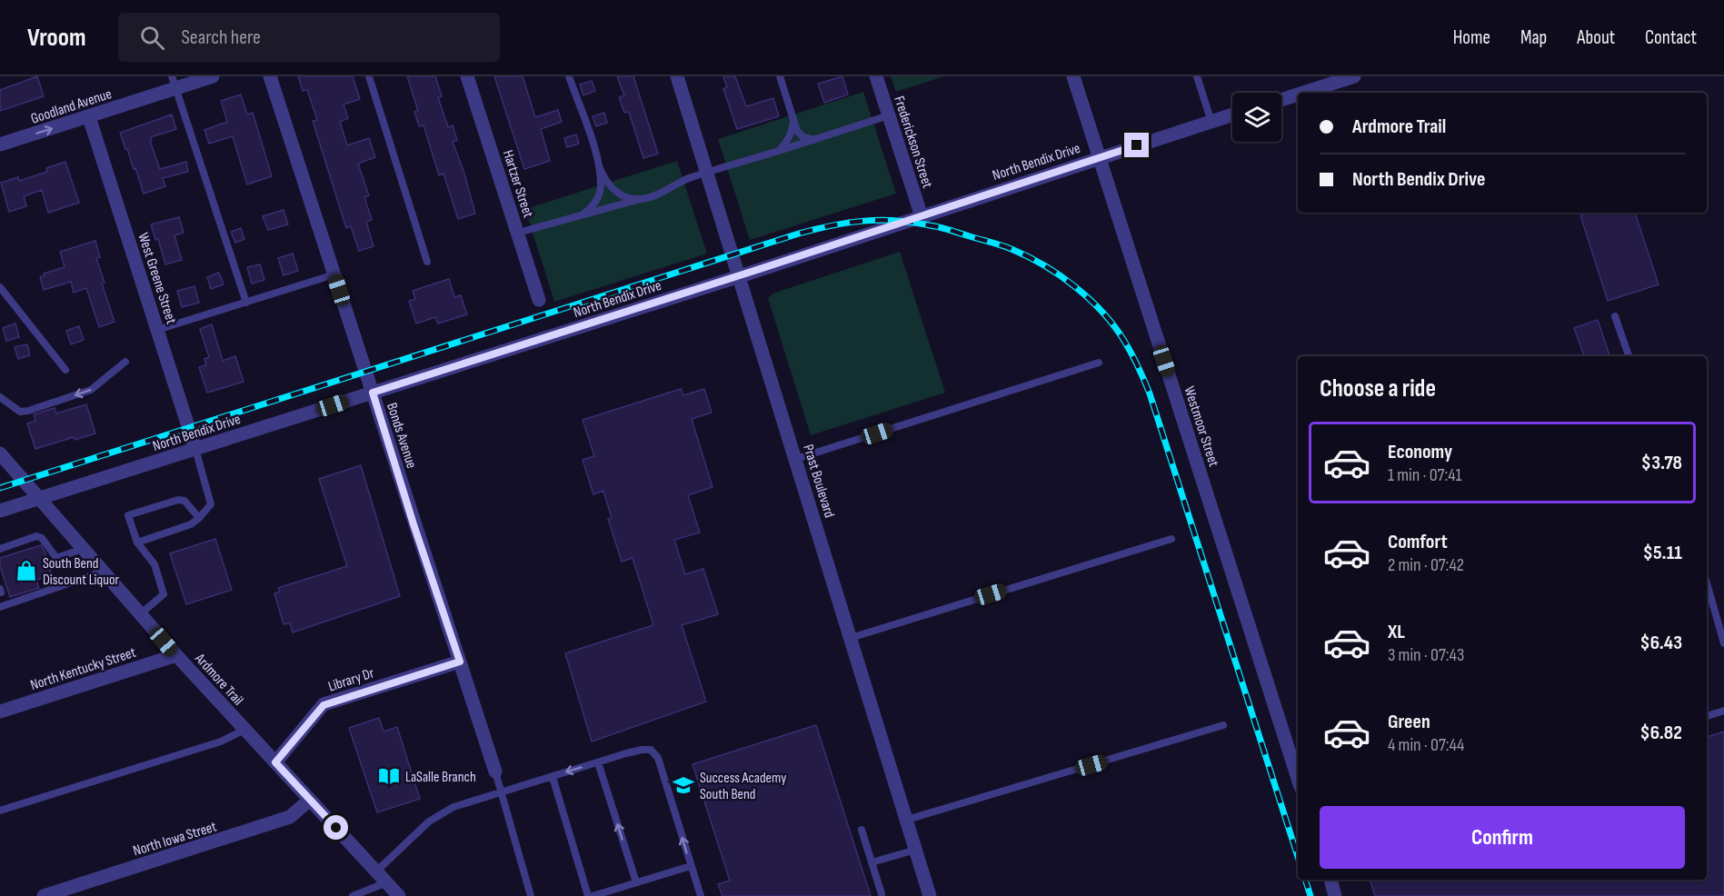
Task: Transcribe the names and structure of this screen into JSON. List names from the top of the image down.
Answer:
{
  "streets": {
    "street": [
      "Goodland Avenue",
      "Frederickson Street",
      "North Bendix Drive",
      "Hartzer Street",
      "West Greene Street",
      "Westmoor Street",
      "Bonds Avenue",
      "Prast Boulevard",
      "North Kentucky Street",
      "Ardmore Trail",
      "Library Dr",
      "North Iowa Street"
    ]
  },
  "crossings": [
    ["Goodland Avenue", "West Greene Street"],
    ["Frederickson Street", "North Bendix Drive"],
    ["North Bendix Drive", "West Greene Street"],
    ["North Bendix Drive", "Westmoor Street"],
    ["North Bendix Drive", "Bonds Avenue"],
    ["North Bendix Drive", "Prast Boulevard"],
    ["North Bendix Drive", "Ardmore Trail"],
    ["Bonds Avenue", "Library Dr"],
    ["North Kentucky Street", "Ardmore Trail"],
    ["Ardmore Trail", "Library Dr"],
    ["Ardmore Trail", "North Iowa Street"]
  ],
  "one_way": ["Goodland Avenue"],
  "places": {
    "shop": ["South Bend Discount Liquor"],
    "library": ["LaSalle Branch"],
    "school or university": ["Success Academy South Bend"]
  },
  "page": {
    "header": "Vroom",
    "search": "Search here",
    "nav": [
      "Home",
      "Map",
      "About",
      "Contact"
    ],
    "banner": ["Ardmore Trail", "North Bendix Drive"],
    "heading": "Choose a ride",
    "list": [
      {
        "name": "Economy",
        "note": "1 min · 07:41",
        "value": "$3.78"
      },
      {
        "name": "Comfort",
        "note": "2 min · 07:42",
        "value": "$5.11"
      },
      {
        "name": "XL",
        "note": "3 min · 07:43",
        "value": "$6.43"
      },
      {
        "name": "Green",
        "note": "4 min · 07:44",
        "value": "$6.82"
      }
    ],
    "buttons": "Confirm"
  }
}
